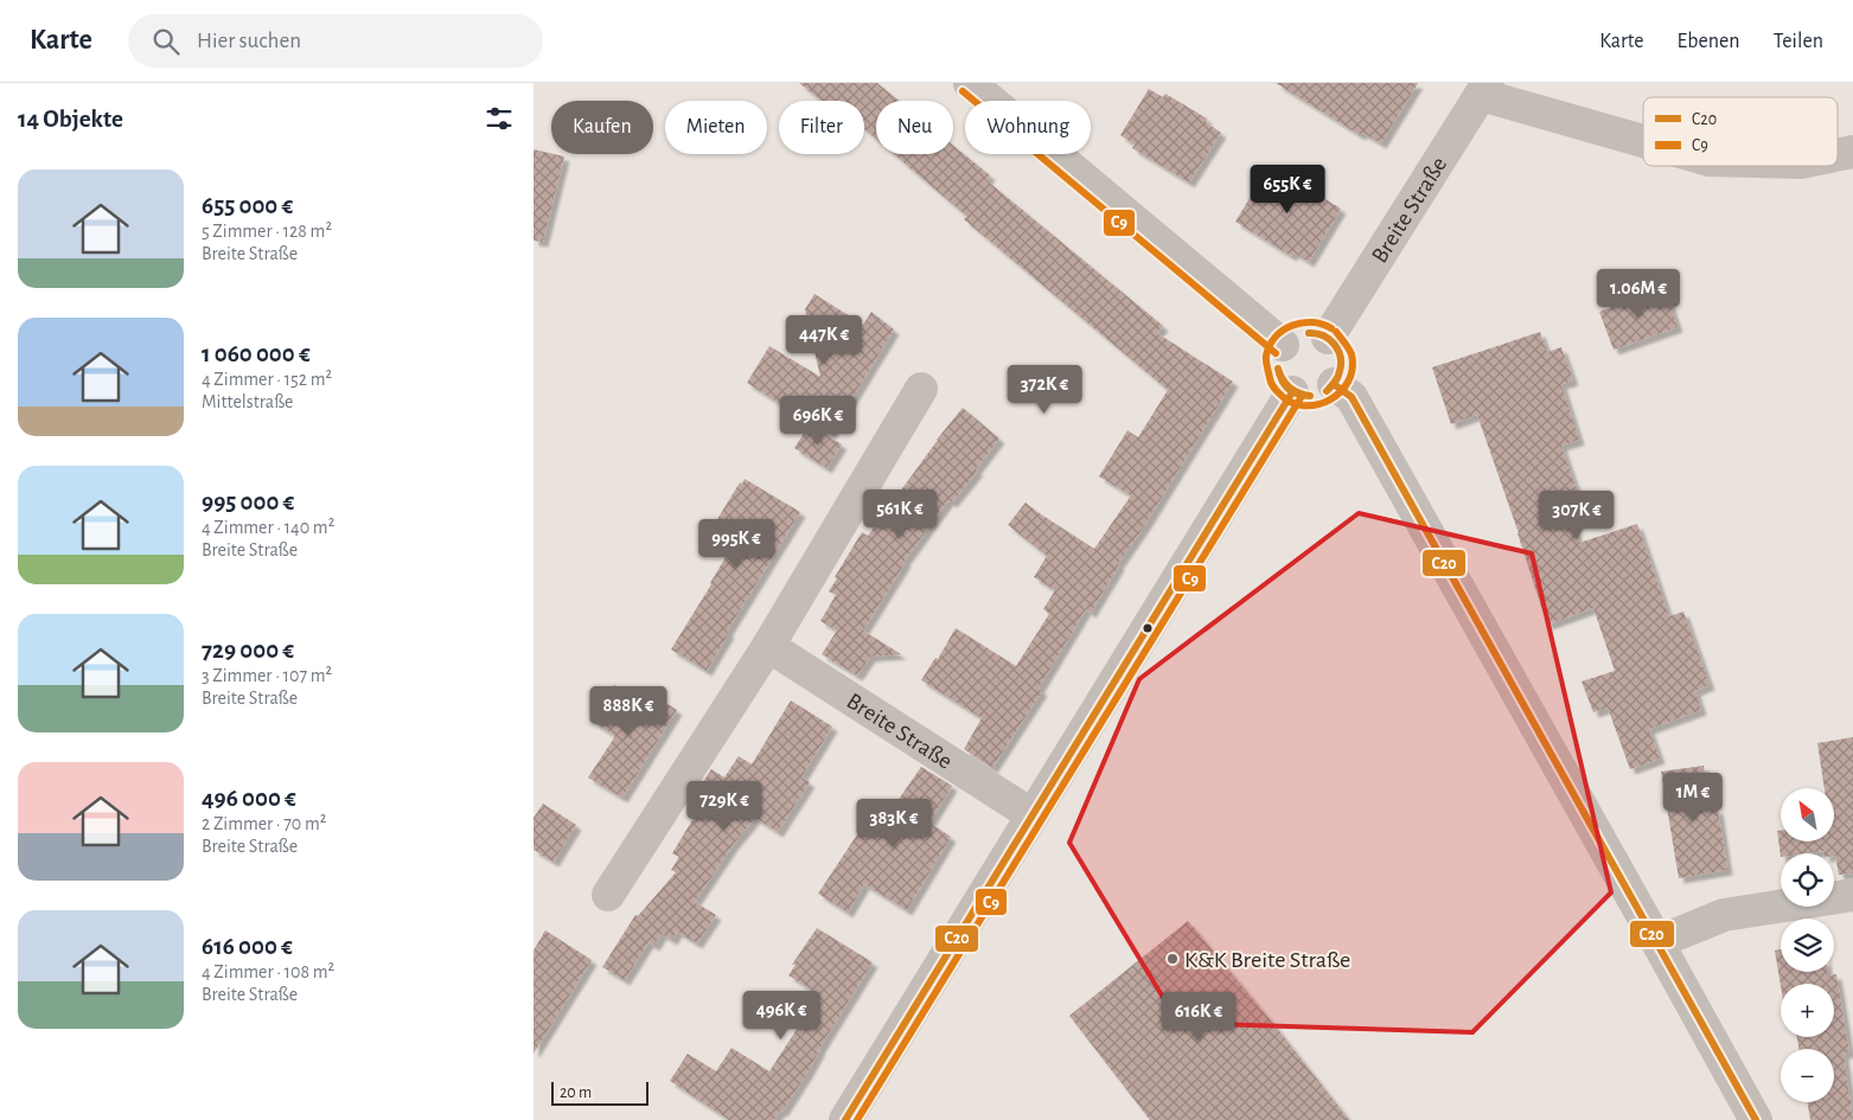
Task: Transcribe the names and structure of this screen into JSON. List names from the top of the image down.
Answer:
{
  "streets": {
    "street": ["Breite Straße"]
  },
  "places": ["K&K Breite Straße"],
  "lines": ["transit line C9", "transit line C20"],
  "legend": ["C20", "C9"],
  "scale_bar": "20 m",
  "north": "top left",
  "page": {
    "header": "Karte",
    "search": "Hier suchen",
    "nav": ["Karte", "Ebenen", "Teilen"],
    "heading": "14 Objekte",
    "chip": [
      "Kaufen",
      "Mieten",
      "Filter",
      "Neu",
      "Wohnung"
    ],
    "list": [
      {
        "name": "655 000 €",
        "note": "5 Zimmer · 128 m² · Breite Straße"
      },
      {
        "name": "1 060 000 €",
        "note": "4 Zimmer · 152 m² · Mittelstraße"
      },
      {
        "name": "995 000 €",
        "note": "4 Zimmer · 140 m² · Breite Straße"
      },
      {
        "name": "729 000 €",
        "note": "3 Zimmer · 107 m² · Breite Straße"
      },
      {
        "name": "496 000 €",
        "note": "2 Zimmer · 70 m² · Breite Straße"
      },
      {
        "name": "616 000 €",
        "note": "4 Zimmer · 108 m² · Breite Straße"
      }
    ],
    "price": [
      "655K €",
      "1.06M €",
      "447K €",
      "372K €",
      "696K €",
      "561K €",
      "307K €",
      "995K €",
      "888K €",
      "1M €",
      "729K €",
      "383K €",
      "496K €",
      "616K €"
    ],
    "map_buttons": ["+", "−"],
    "scale": "20 m"
  }
}
